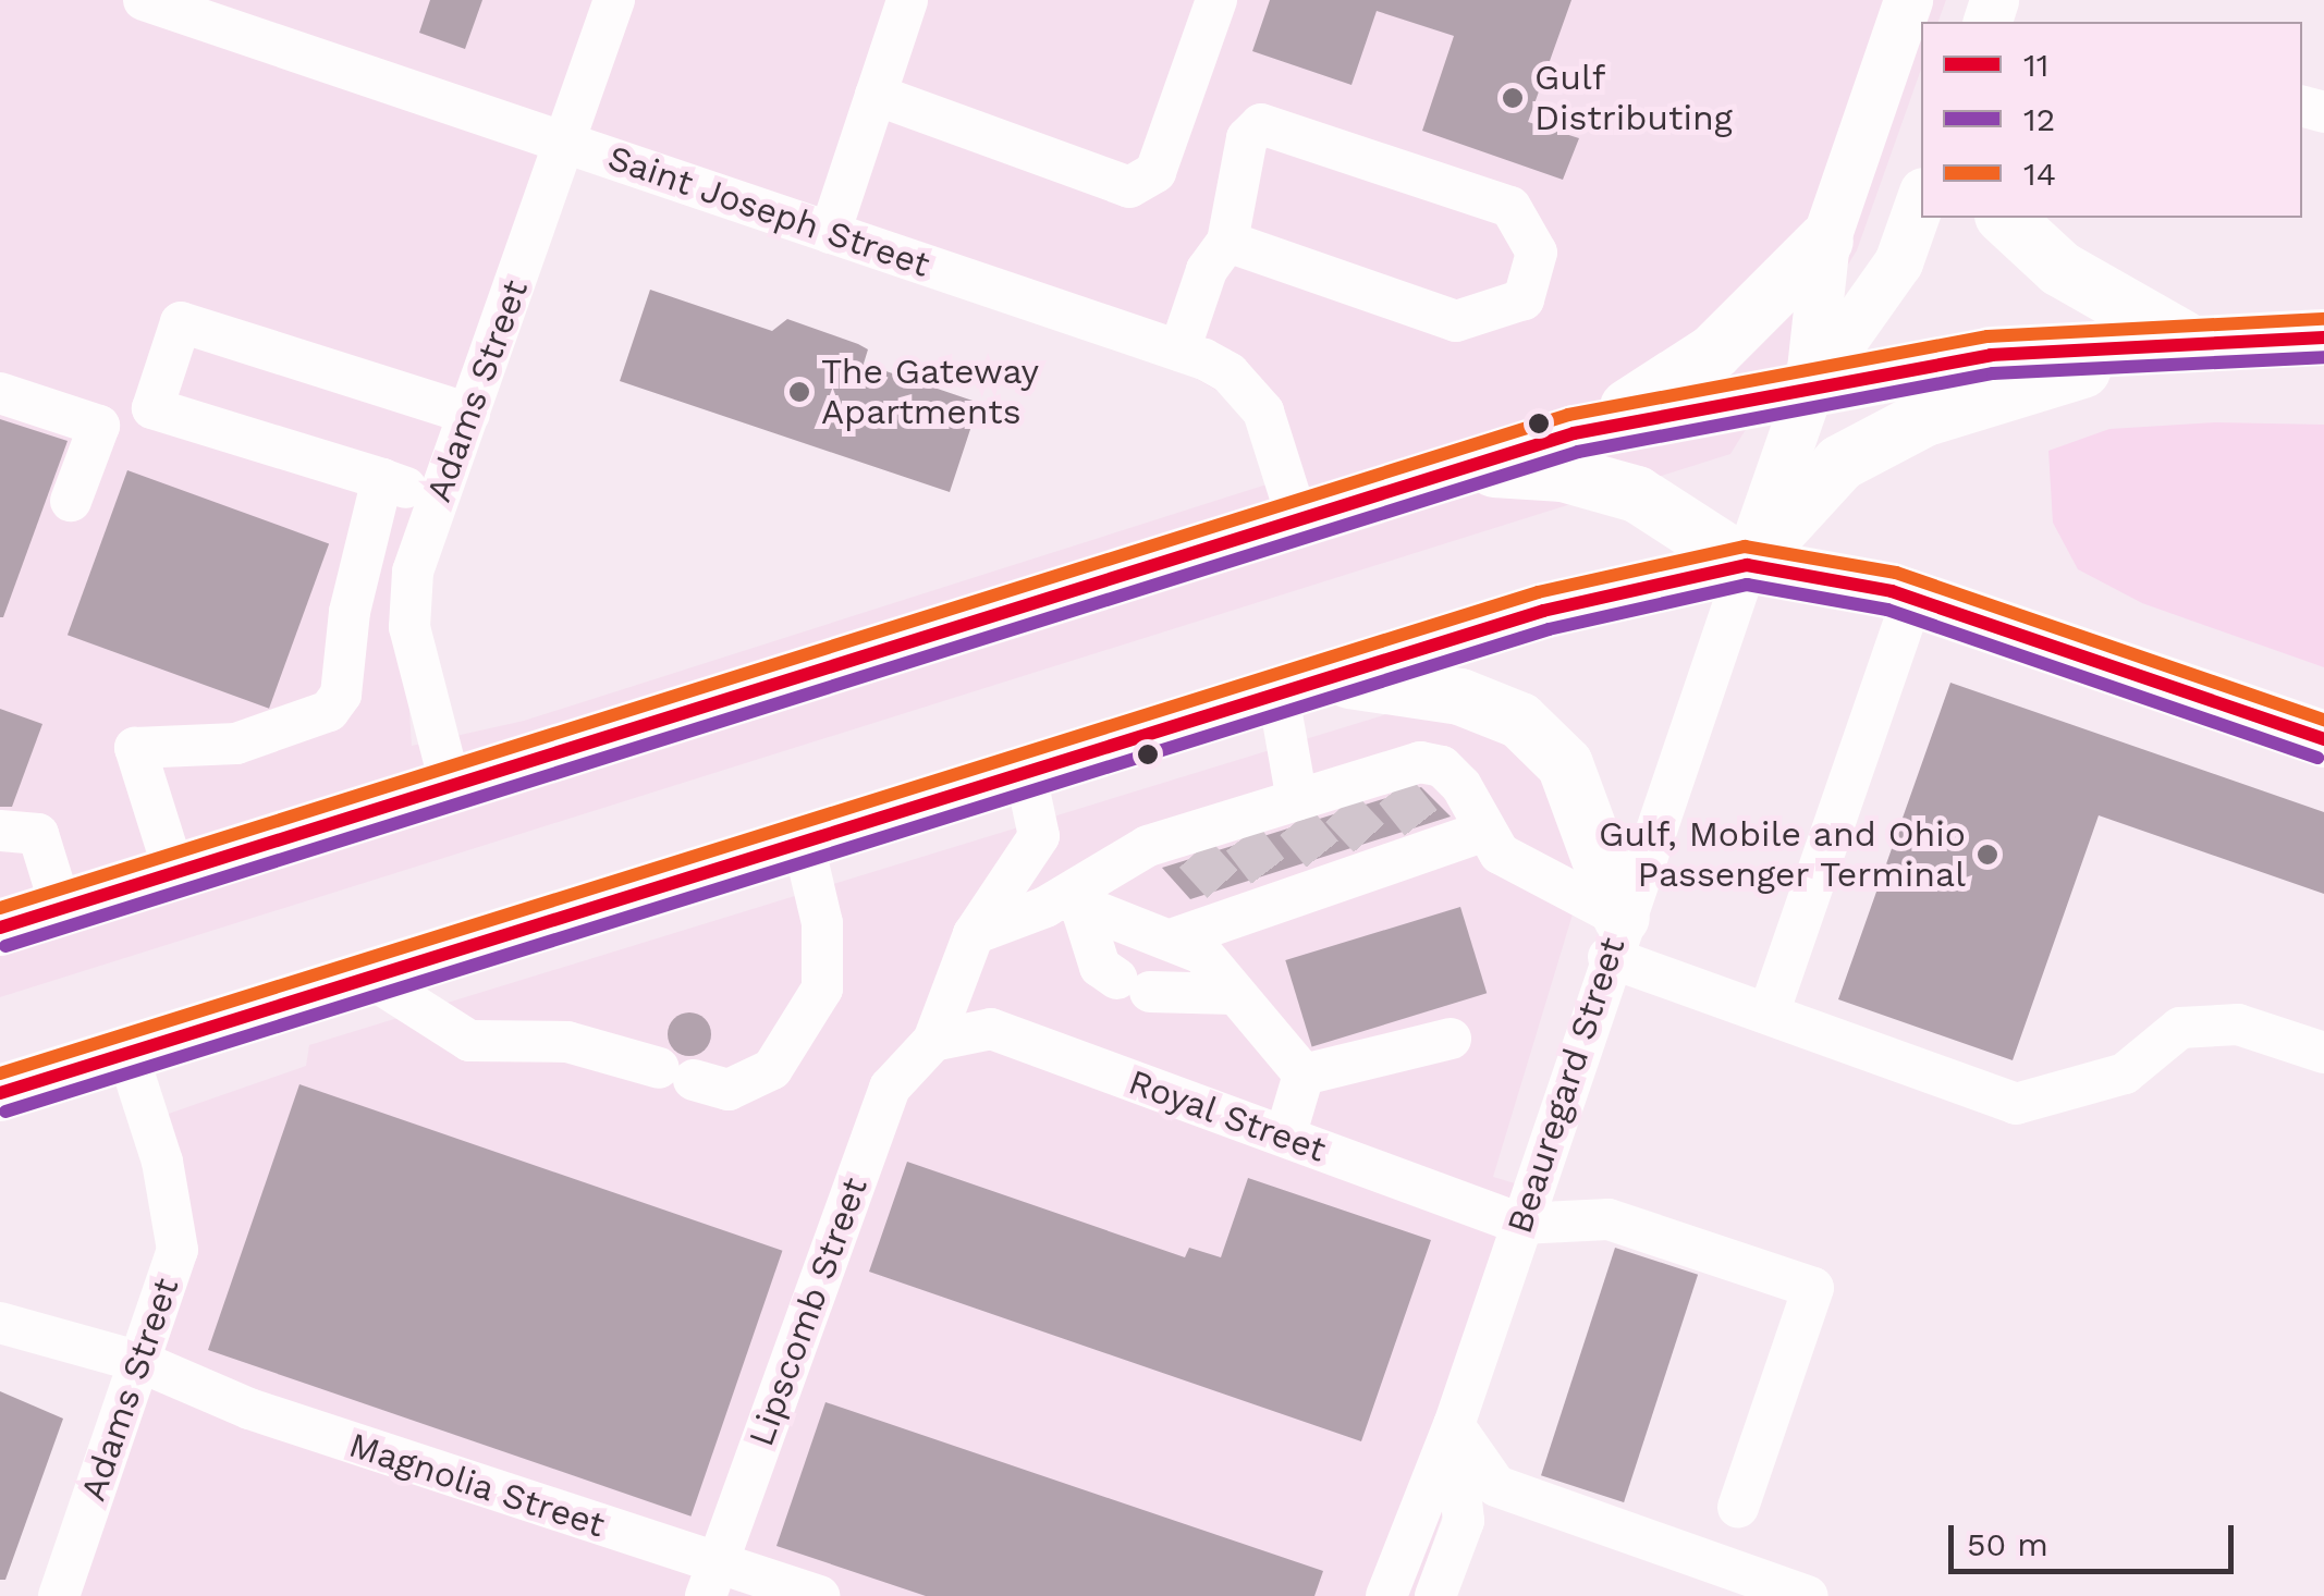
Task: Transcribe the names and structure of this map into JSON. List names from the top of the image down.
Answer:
{
  "streets": {
    "main road": ["Beauregard Street"],
    "street": [
      "Saint Joseph Street",
      "Adams Street",
      "Royal Street",
      "Lipscomb Street",
      "Magnolia Street"
    ]
  },
  "crossings": [
    ["Saint Joseph Street", "Adams Street"],
    ["Adams Street", "Magnolia Street"],
    ["Beauregard Street", "Royal Street"],
    ["Royal Street", "Lipscomb Street"],
    ["Lipscomb Street", "Magnolia Street"]
  ],
  "places": ["Gulf Distributing", "The Gateway Apartments", "Gulf, Mobile and Ohio Passenger Terminal"],
  "lines": ["transit line 14", "transit line 11", "transit line 12"],
  "legend": ["11", "12", "14"],
  "scale_bar": "50 m"
}
